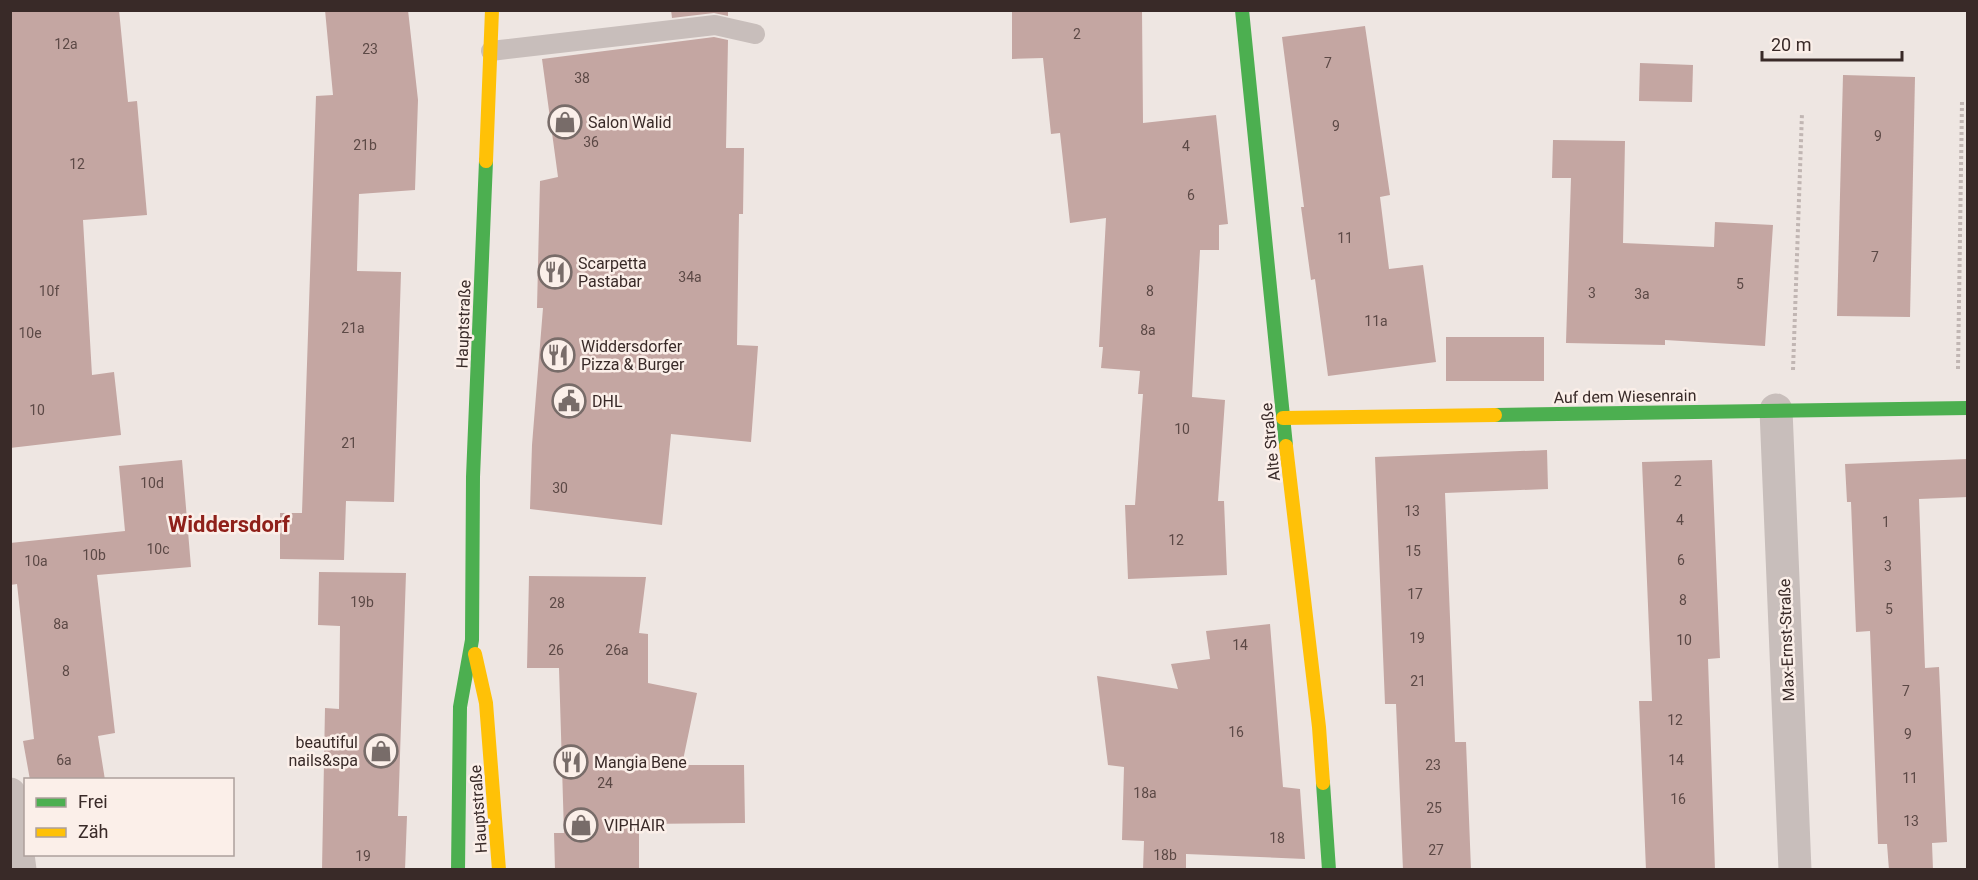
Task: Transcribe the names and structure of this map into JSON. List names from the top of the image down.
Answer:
{
  "streets": {
    "street": [
      "Hauptstraße",
      "Auf dem Wiesenrain",
      "Alte Straße",
      "Max-Ernst-Straße"
    ]
  },
  "crossings": [
    ["Auf dem Wiesenrain", "Alte Straße"],
    ["Auf dem Wiesenrain", "Max-Ernst-Straße"]
  ],
  "districts": ["Widdersdorf"],
  "places": {
    "shop": ["Salon Walid", "beautiful nails&spa", "VIPHAIR"],
    "restaurant": ["Scarpetta Pastabar", "Widdersdorfer Pizza & Burger", "Mangia Bene"],
    "public building": ["DHL"]
  },
  "house_numbers": [
    "2",
    "12a",
    "23",
    "7",
    "38",
    "9",
    "9",
    "36",
    "21b",
    "4",
    "12",
    "6",
    "11",
    "7",
    "34a",
    "5",
    "10f",
    "8",
    "3",
    "3a",
    "11a",
    "21a",
    "8a",
    "10e",
    "10",
    "10",
    "21",
    "2",
    "10d",
    "30",
    "13",
    "4",
    "1",
    "12",
    "10c",
    "15",
    "10b",
    "6",
    "10a",
    "3",
    "17",
    "8",
    "19b",
    "28",
    "5",
    "8a",
    "19",
    "10",
    "14",
    "26",
    "26a",
    "8",
    "21",
    "7",
    "12",
    "16",
    "9",
    "6a",
    "14",
    "23",
    "11",
    "24",
    "18a",
    "16",
    "25",
    "13",
    "18",
    "27",
    "18b",
    "19"
  ],
  "legend": ["Frei", "Zäh"],
  "scale_bar": "20 m"
}
